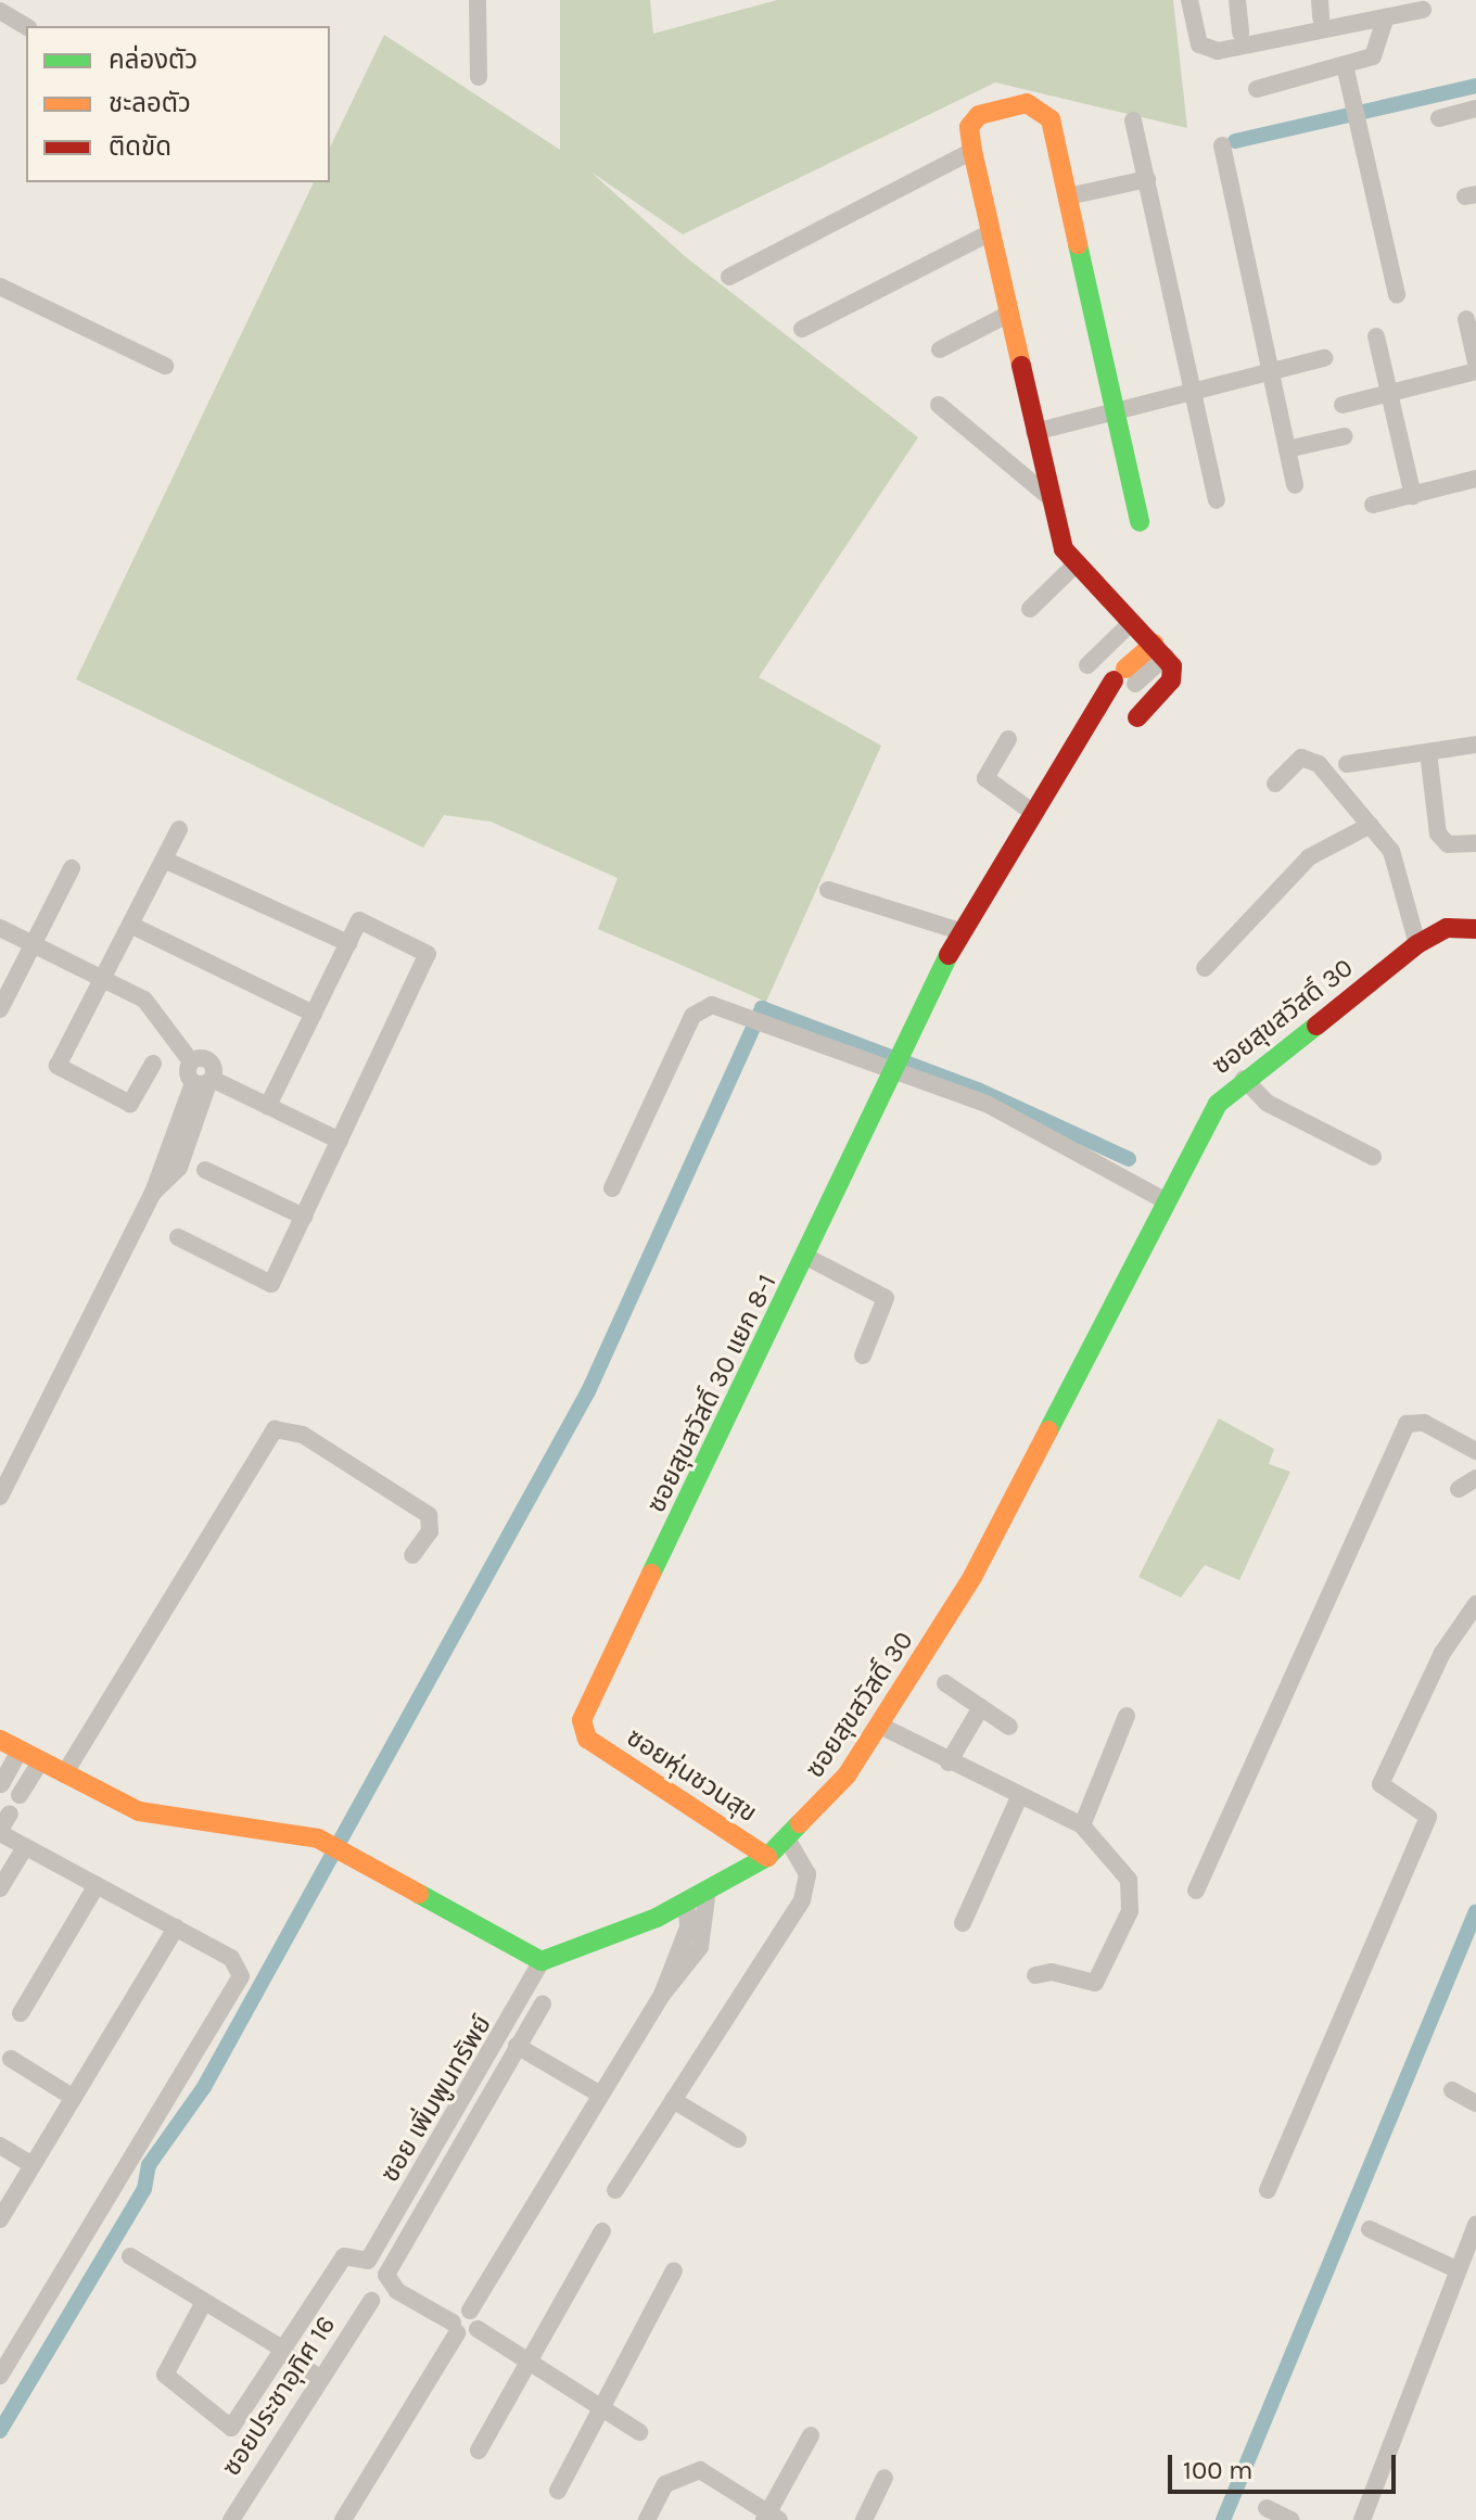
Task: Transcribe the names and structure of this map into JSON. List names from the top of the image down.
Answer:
{
  "streets": {
    "street": [
      "ซอยสุขสวัสดิ์ 30",
      "ซอยสุขสวัสดิ์ 30 แยก 8-1",
      "ซอยหุ่นชวนสุข",
      "ซอย เพิ่มพูนทรัพย์",
      "ซอยประชาอุทิศ 16"
    ]
  },
  "crossings": [
    ["ซอยสุขสวัสดิ์ 30", "ซอยหุ่นชวนสุข"],
    ["ซอยสุขสวัสดิ์ 30", "ซอย เพิ่มพูนทรัพย์"],
    ["ซอยสุขสวัสดิ์ 30 แยก 8-1", "ซอยหุ่นชวนสุข"]
  ],
  "legend": ["คล่องตัว", "ชะลอตัว", "ติดขัด"],
  "scale_bar": "100 m"
}
